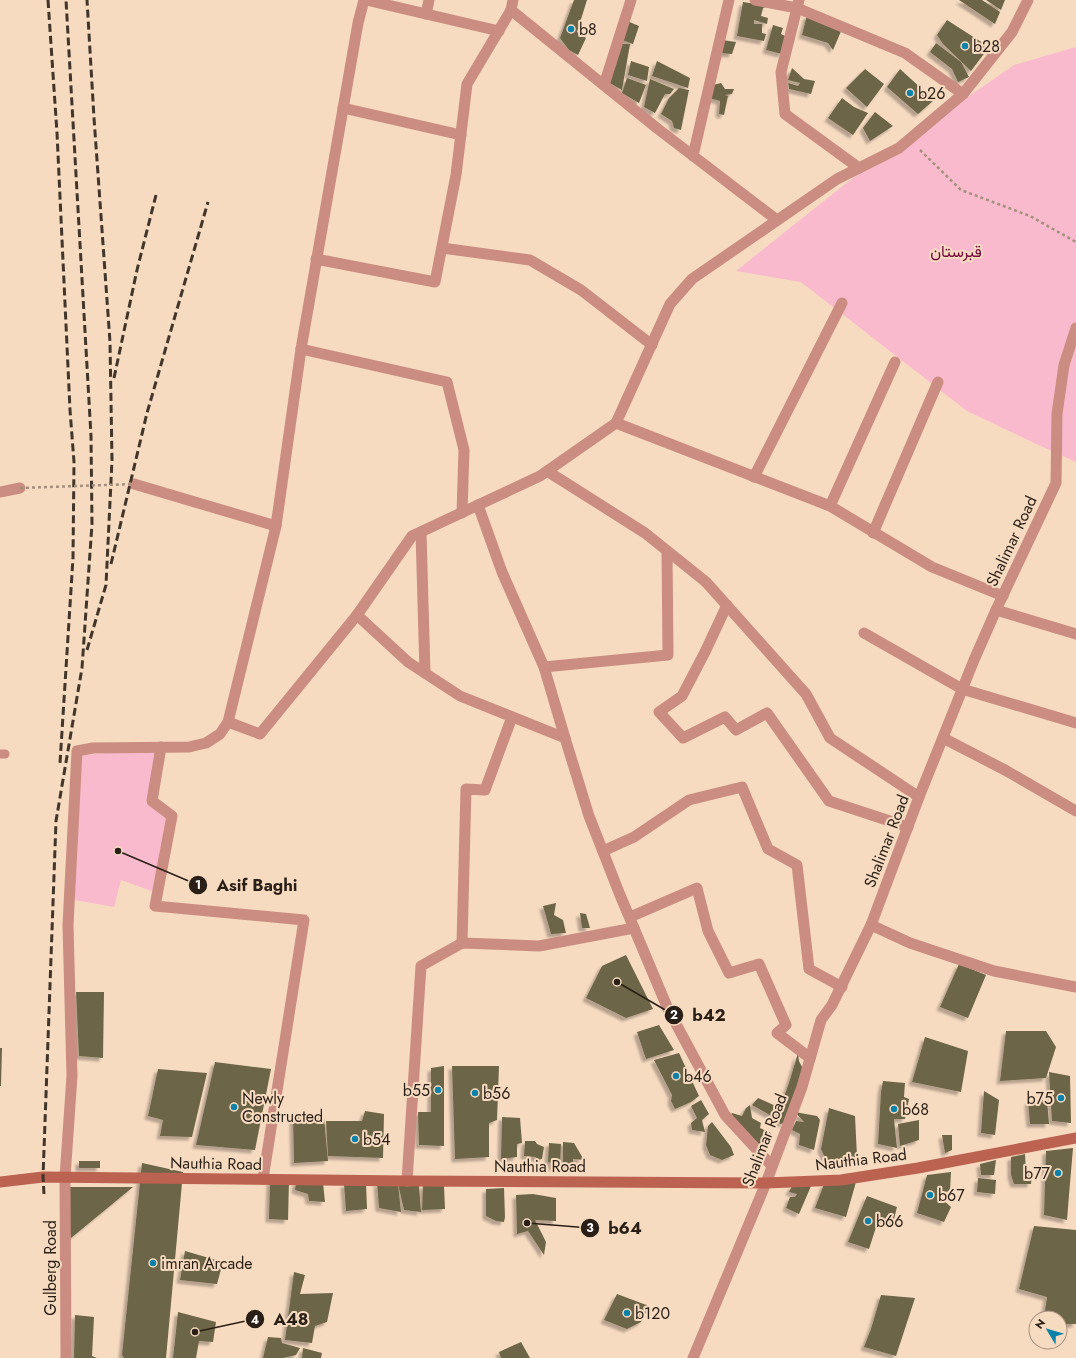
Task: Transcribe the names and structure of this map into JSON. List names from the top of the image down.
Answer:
{
  "streets": {
    "main road": ["Nauthia Road"],
    "street": ["Shalimar Road", "Gulberg Road"]
  },
  "crossings": [
    ["Shalimar Road", "Nauthia Road"],
    ["Nauthia Road", "Gulberg Road"]
  ],
  "parks": ["قبرستان"],
  "places": [
    "b8",
    "b28",
    "b26",
    "Asif Baghi",
    "b42",
    "b46",
    "b55",
    "b56",
    "b75",
    "Newly Constructed",
    "b68",
    "b54",
    "b77",
    "b67",
    "b66",
    "b64",
    "imran Arcade",
    "b120",
    "A48"
  ],
  "north": "top left"
}
